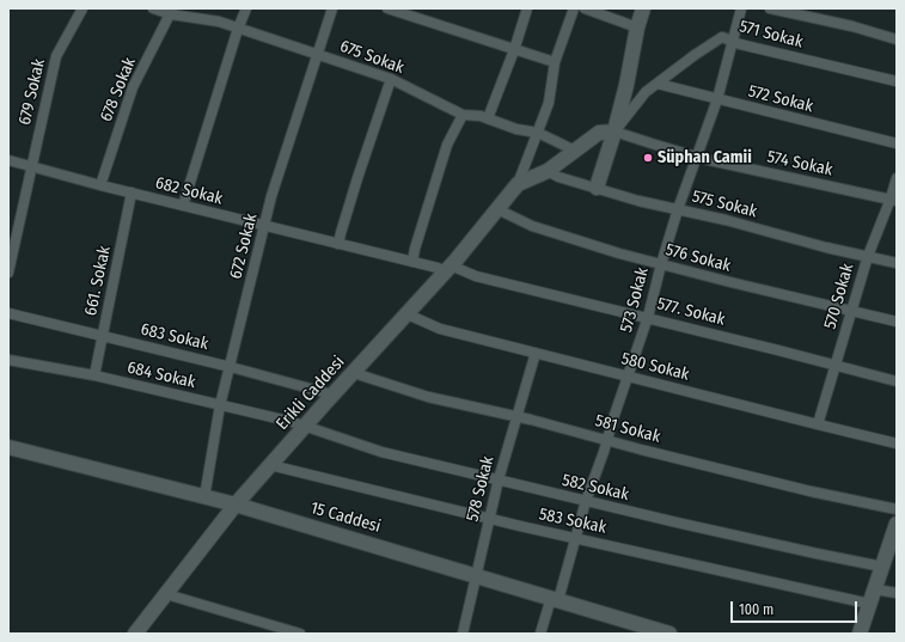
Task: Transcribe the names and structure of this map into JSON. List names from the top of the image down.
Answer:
{
  "streets": {
    "street": [
      "571 Sokak",
      "675 Sokak",
      "678 Sokak",
      "679 Sokak",
      "572 Sokak",
      "574 Sokak",
      "682 Sokak",
      "575 Sokak",
      "672 Sokak",
      "576 Sokak",
      "661. Sokak",
      "570 Sokak",
      "573 Sokak",
      "577. Sokak",
      "683 Sokak",
      "580 Sokak",
      "684 Sokak",
      "Erikli Caddesi",
      "581 Sokak",
      "582 Sokak",
      "578 Sokak",
      "15 Caddesi",
      "583 Sokak"
    ]
  },
  "crossings": [
    ["571 Sokak", "572 Sokak"],
    ["571 Sokak", "574 Sokak"],
    ["571 Sokak", "573 Sokak"],
    ["675 Sokak", "678 Sokak"],
    ["675 Sokak", "672 Sokak"],
    ["678 Sokak", "682 Sokak"],
    ["679 Sokak", "682 Sokak"],
    ["572 Sokak", "573 Sokak"],
    ["574 Sokak", "570 Sokak"],
    ["574 Sokak", "573 Sokak"],
    ["682 Sokak", "672 Sokak"],
    ["682 Sokak", "661. Sokak"],
    ["682 Sokak", "577. Sokak"],
    ["682 Sokak", "Erikli Caddesi"],
    ["575 Sokak", "570 Sokak"],
    ["575 Sokak", "573 Sokak"],
    ["672 Sokak", "683 Sokak"],
    ["672 Sokak", "684 Sokak"],
    ["672 Sokak", "15 Caddesi"],
    ["576 Sokak", "570 Sokak"],
    ["576 Sokak", "573 Sokak"],
    ["576 Sokak", "Erikli Caddesi"],
    ["661. Sokak", "683 Sokak"],
    ["661. Sokak", "684 Sokak"],
    ["570 Sokak", "577. Sokak"],
    ["570 Sokak", "580 Sokak"],
    ["573 Sokak", "577. Sokak"],
    ["573 Sokak", "580 Sokak"],
    ["573 Sokak", "581 Sokak"],
    ["573 Sokak", "582 Sokak"],
    ["573 Sokak", "15 Caddesi"],
    ["573 Sokak", "583 Sokak"],
    ["577. Sokak", "Erikli Caddesi"],
    ["683 Sokak", "Erikli Caddesi"],
    ["580 Sokak", "Erikli Caddesi"],
    ["580 Sokak", "578 Sokak"],
    ["684 Sokak", "Erikli Caddesi"],
    ["684 Sokak", "582 Sokak"],
    ["Erikli Caddesi", "581 Sokak"],
    ["Erikli Caddesi", "582 Sokak"],
    ["Erikli Caddesi", "15 Caddesi"],
    ["Erikli Caddesi", "583 Sokak"],
    ["581 Sokak", "578 Sokak"],
    ["582 Sokak", "578 Sokak"],
    ["578 Sokak", "15 Caddesi"],
    ["578 Sokak", "583 Sokak"]
  ],
  "places": ["Süphan Camii"],
  "scale_bar": "100 m"
}
